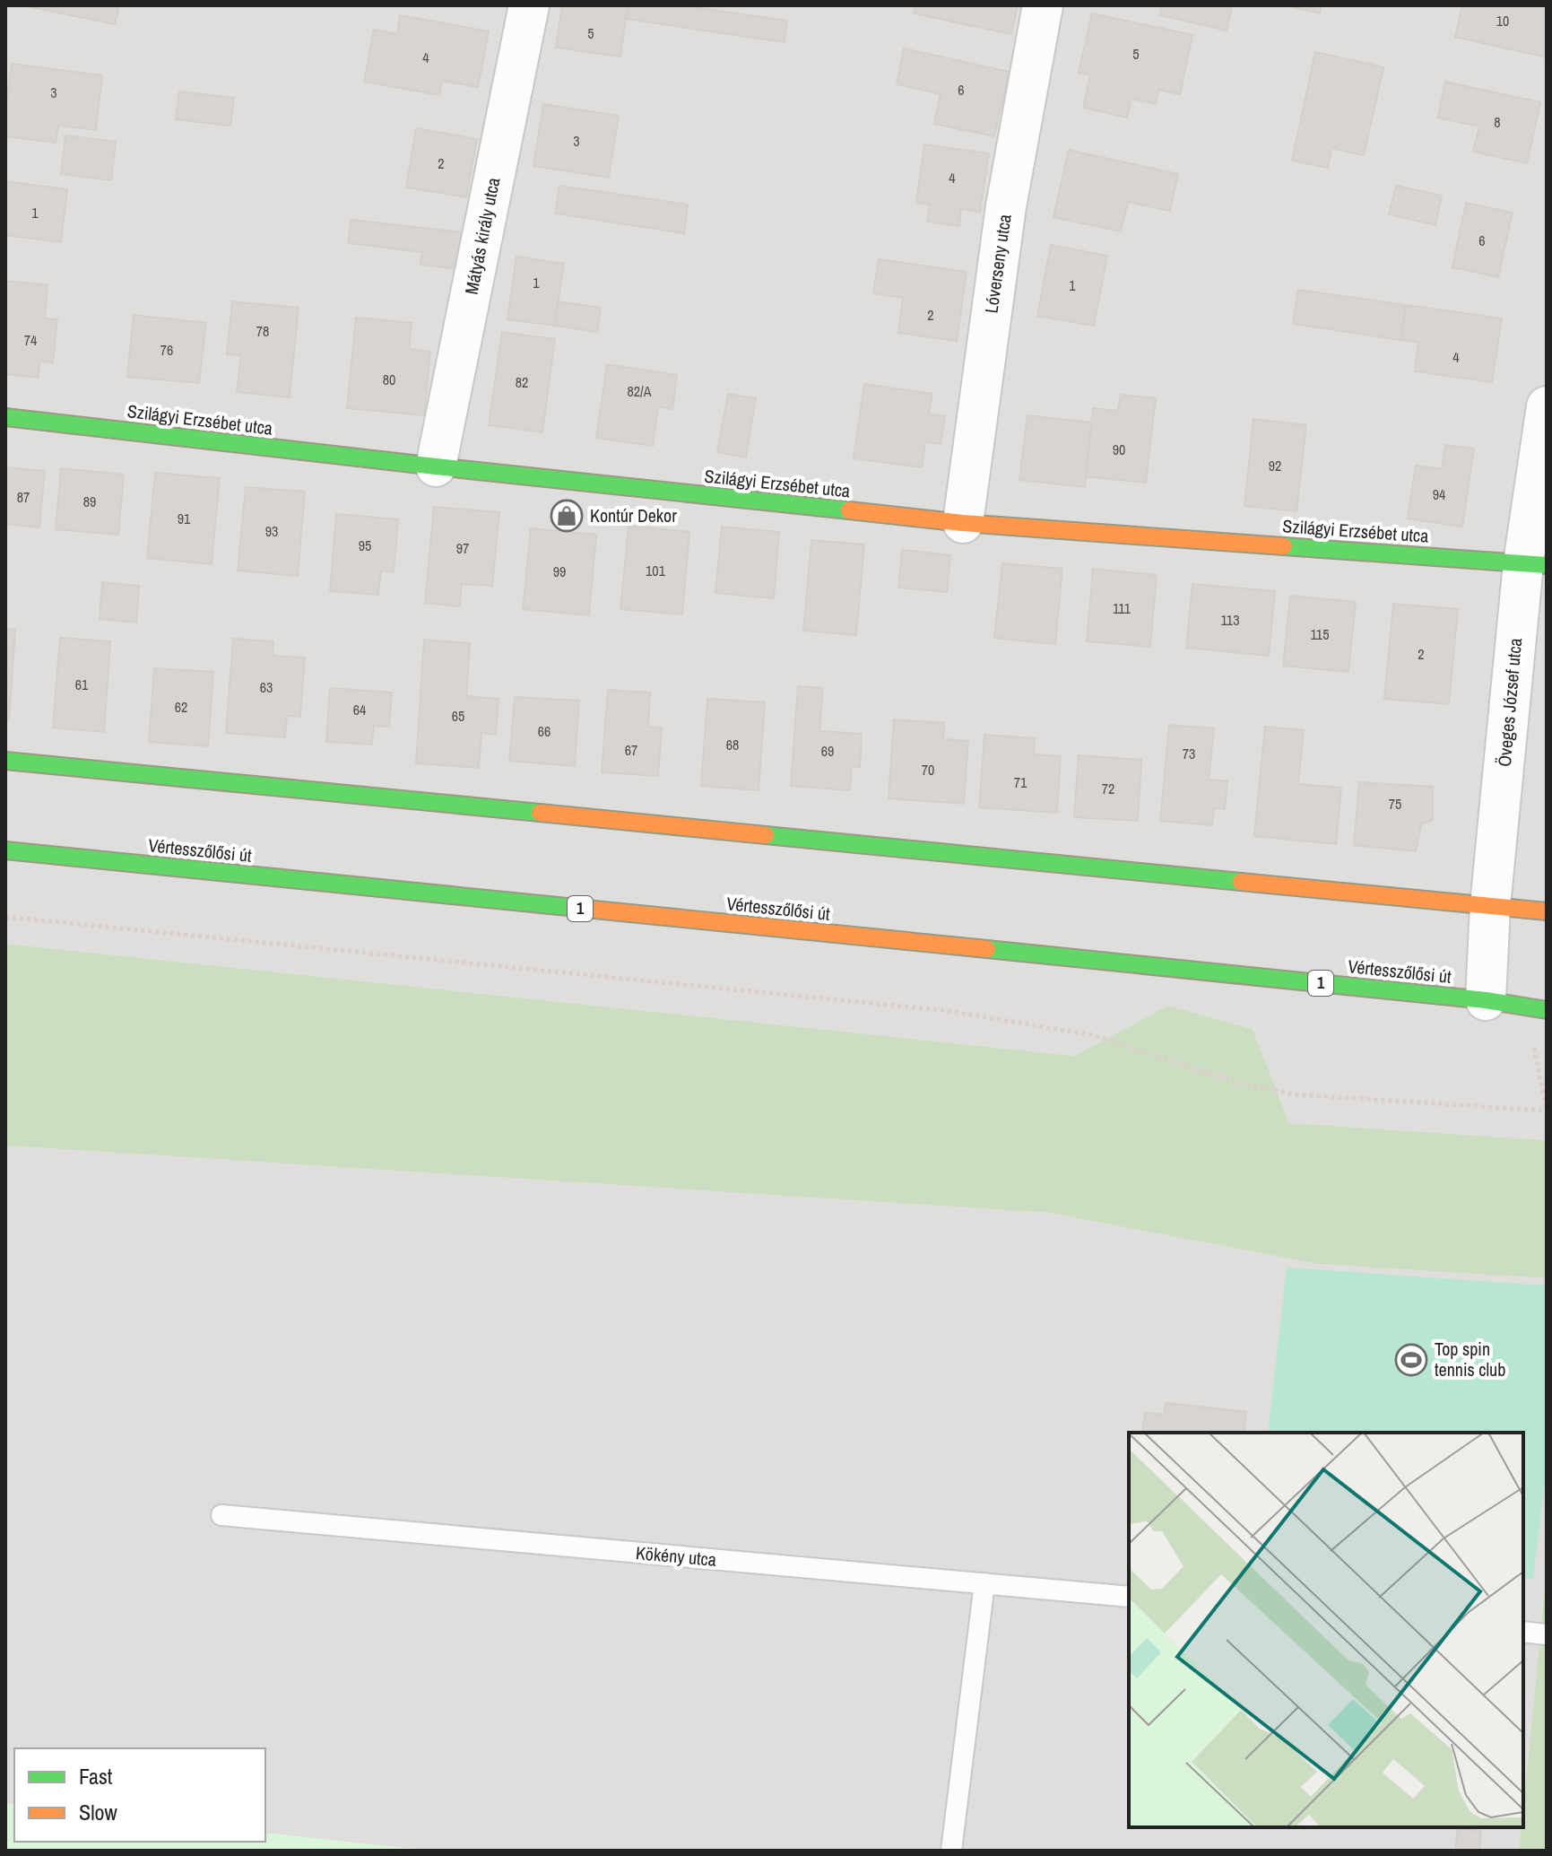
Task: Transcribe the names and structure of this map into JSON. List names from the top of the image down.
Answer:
{
  "streets": {
    "street": [
      "Mátyás király utca",
      "Lóverseny utca",
      "Szilágyi Erzsébet utca",
      "Öveges József utca",
      "Vértesszőlősi út",
      "1"
    ],
    "lane": ["Kökény utca"]
  },
  "crossings": [
    ["Mátyás király utca", "Szilágyi Erzsébet utca"],
    ["Lóverseny utca", "Szilágyi Erzsébet utca"],
    ["Szilágyi Erzsébet utca", "Öveges József utca"],
    ["Öveges József utca", "Vértesszőlősi út"]
  ],
  "places": {
    "shop": ["Kontúr Dekor"],
    "sports": ["Top spin tennis club"]
  },
  "house_numbers": [
    "10",
    "5",
    "5",
    "4",
    "6",
    "3",
    "8",
    "3",
    "2",
    "4",
    "1",
    "6",
    "1",
    "1",
    "2",
    "78",
    "74",
    "76",
    "4",
    "80",
    "82",
    "82/A",
    "90",
    "92",
    "94",
    "87",
    "89",
    "91",
    "93",
    "95",
    "97",
    "101",
    "99",
    "111",
    "113",
    "115",
    "2",
    "61",
    "63",
    "62",
    "64",
    "65",
    "66",
    "68",
    "67",
    "69",
    "73",
    "70",
    "71",
    "72",
    "75"
  ],
  "legend": ["Fast", "Slow"]
}
